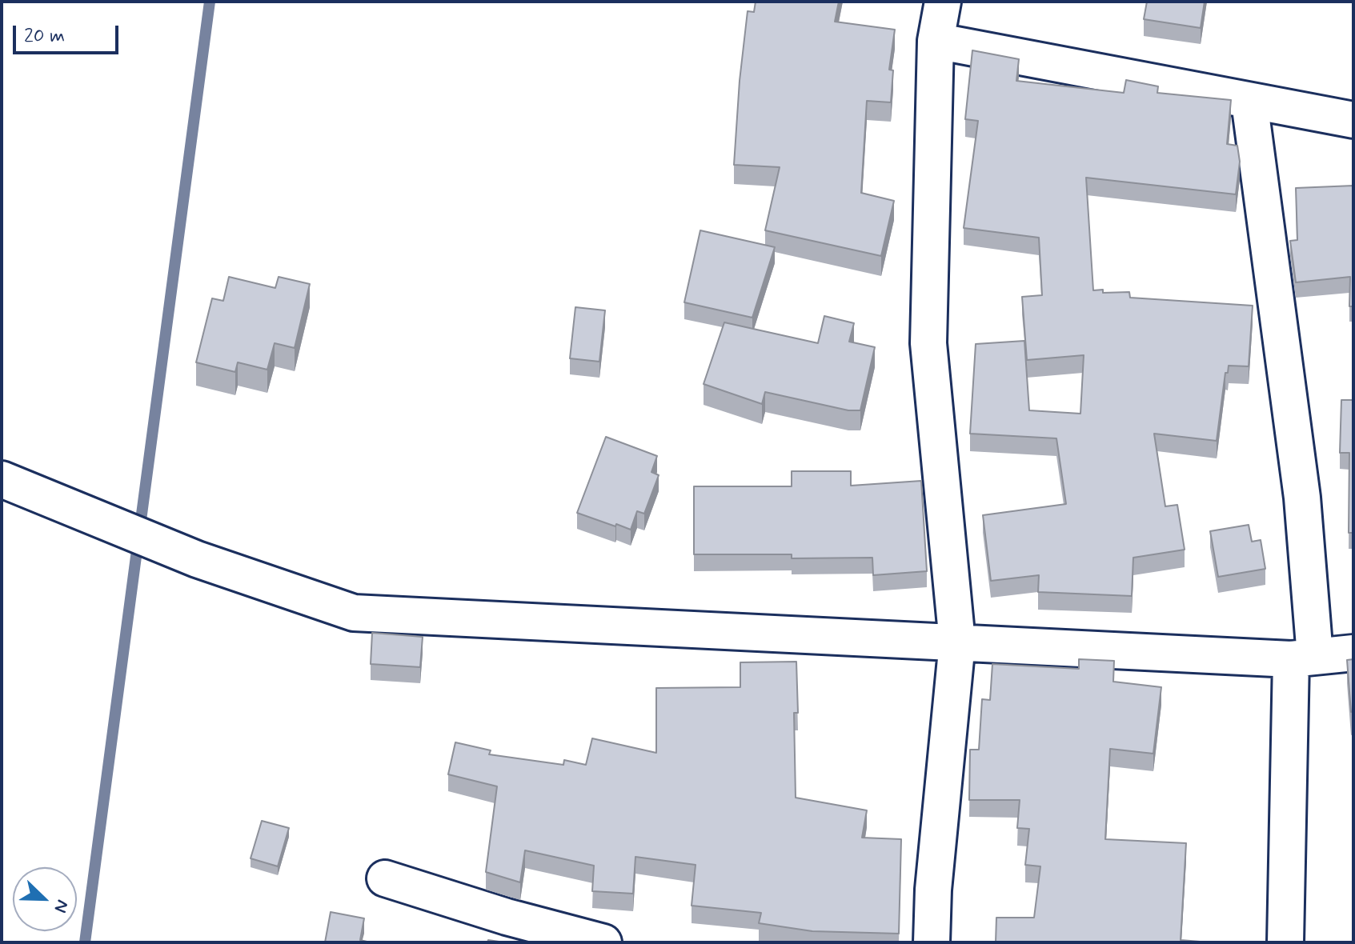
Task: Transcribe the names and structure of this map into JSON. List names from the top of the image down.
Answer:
{
  "scale_bar": "20 m",
  "north": "bottom right"
}
